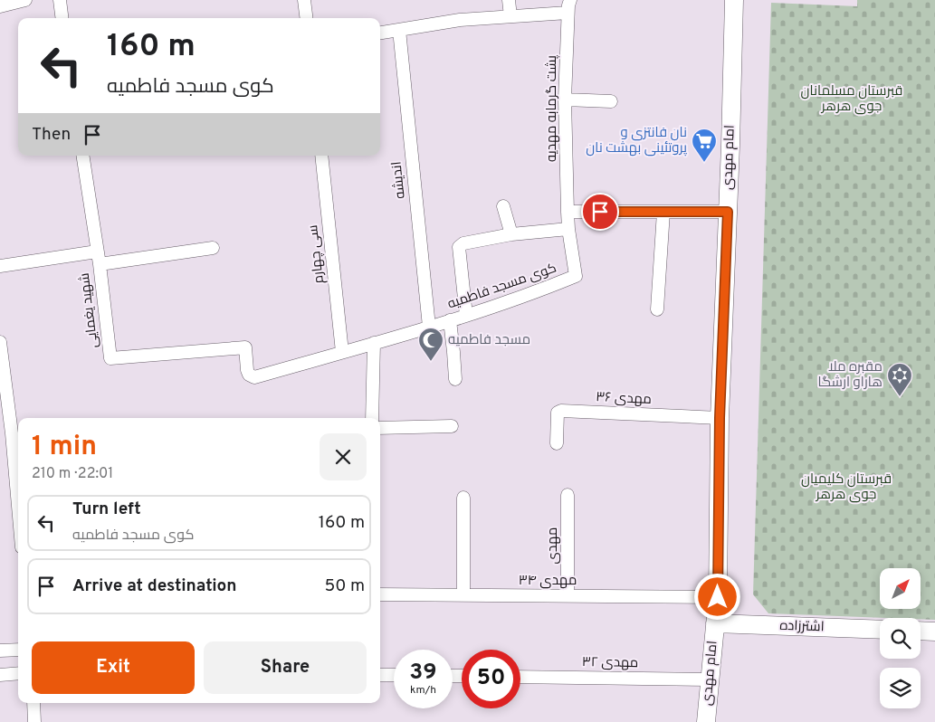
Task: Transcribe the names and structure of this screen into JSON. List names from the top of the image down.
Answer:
{
  "streets": {
    "main road": ["امام مهدی", "اشترزاده"],
    "street": [
      "پشت گرمابه مهدیه",
      "اندیشه",
      "سی چهارم",
      "کوی مسجد فاطمیه",
      "شهید یغمایی",
      "مهدی ۳۶",
      "مهدی",
      "مهدی ۳۴",
      "مهدی ۳۲"
    ]
  },
  "crossings": [
    ["پشت گرمابه مهدیه", "کوی مسجد فاطمیه"],
    ["امام مهدی", "مهدی ۳۶"],
    ["امام مهدی", "مهدی ۳۴"],
    ["امام مهدی", "اشترزاده"],
    ["امام مهدی", "مهدی ۳۲"],
    ["اندیشه", "کوی مسجد فاطمیه"],
    ["سی چهارم", "کوی مسجد فاطمیه"],
    ["کوی مسجد فاطمیه", "شهید یغمایی"],
    ["مهدی", "مهدی ۳۴"]
  ],
  "parks": ["قبرستان مسلمانان جوی هرهر", "قبرستان کلیمیان جوی هرهر"],
  "places": {
    "supermarket": ["نان فانتزی و پروتئینی بهشت نان"],
    "mosque": ["مسجد فاطمیه"],
    "synagogue": ["مقبره ملا هاراو ارشگا"]
  },
  "north": "top right",
  "page": {
    "turn": ["160 m", "کوی مسجد فاطمیه"],
    "then": "Then",
    "heading": ["1 min", "210 m · 22:01"],
    "list": [
      {
        "name": "Turn left",
        "note": "کوی مسجد فاطمیه",
        "value": "160 m"
      },
      {
        "name": "Arrive at destination",
        "value": "50 m"
      }
    ],
    "buttons": ["Exit", "Share"],
    "speed": "39 km/h",
    "limit": "50"
  }
}
